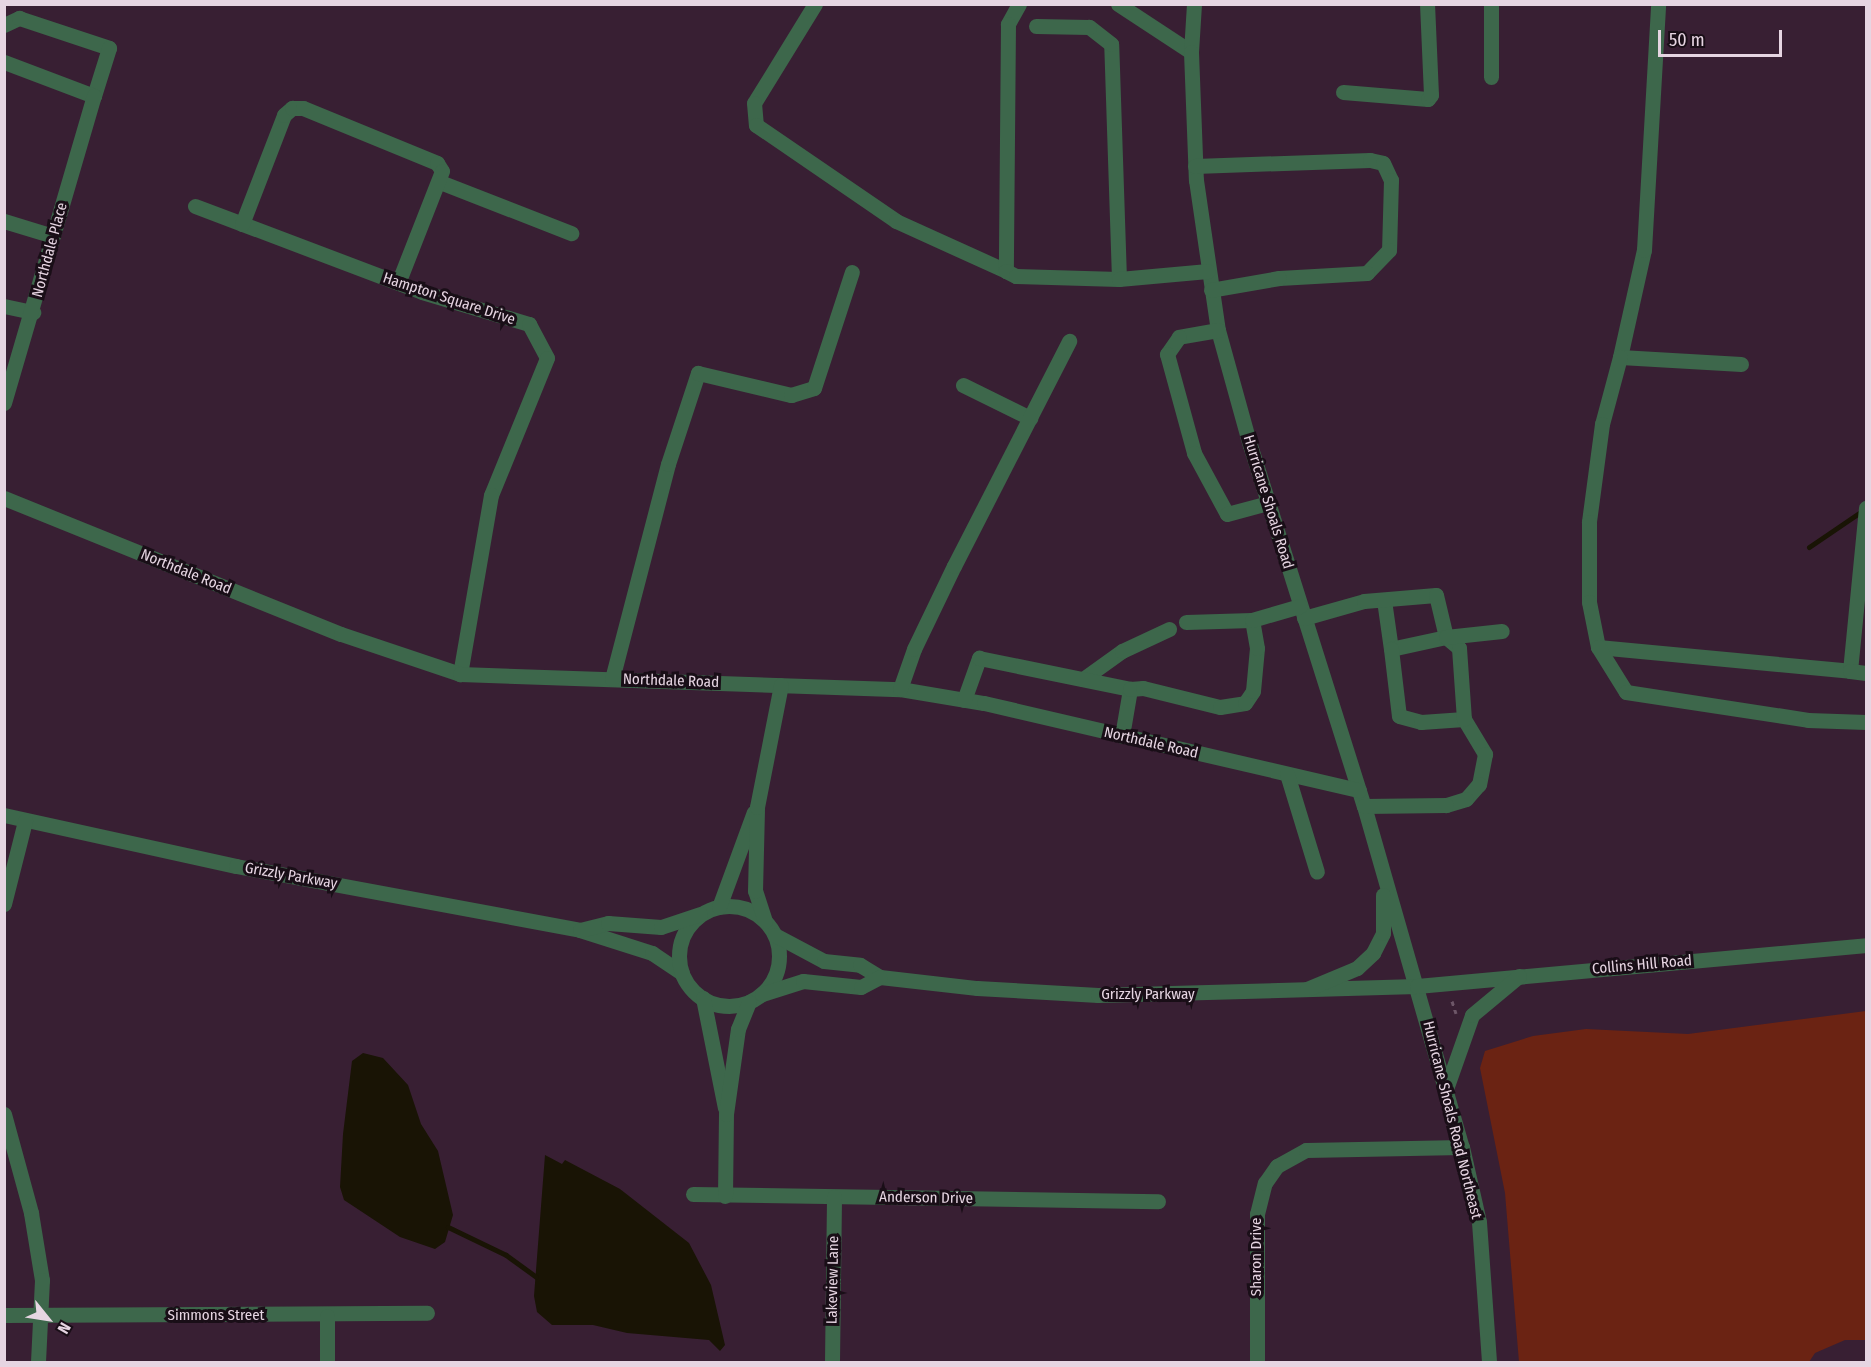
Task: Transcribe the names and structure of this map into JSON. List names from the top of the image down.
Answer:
{
  "streets": {
    "street": [
      "Northdale Place",
      "Hampton Square Drive",
      "Hurricane Shoals Road",
      "Northdale Road",
      "Grizzly Parkway",
      "Collins Hill Road",
      "Hurricane Shoals Road Northeast",
      "Anderson Drive",
      "Sharon Drive",
      "Lakeview Lane",
      "Simmons Street"
    ]
  },
  "crossings": [
    ["Hampton Square Drive", "Northdale Road"],
    ["Hurricane Shoals Road", "Northdale Road"],
    ["Hurricane Shoals Road", "Grizzly Parkway"],
    ["Hurricane Shoals Road", "Collins Hill Road"],
    ["Hurricane Shoals Road", "Hurricane Shoals Road Northeast"],
    ["Grizzly Parkway", "Collins Hill Road"],
    ["Grizzly Parkway", "Hurricane Shoals Road Northeast"],
    ["Collins Hill Road", "Hurricane Shoals Road Northeast"],
    ["Hurricane Shoals Road Northeast", "Sharon Drive"],
    ["Anderson Drive", "Lakeview Lane"]
  ],
  "scale_bar": "50 m",
  "north": "bottom right"
}
